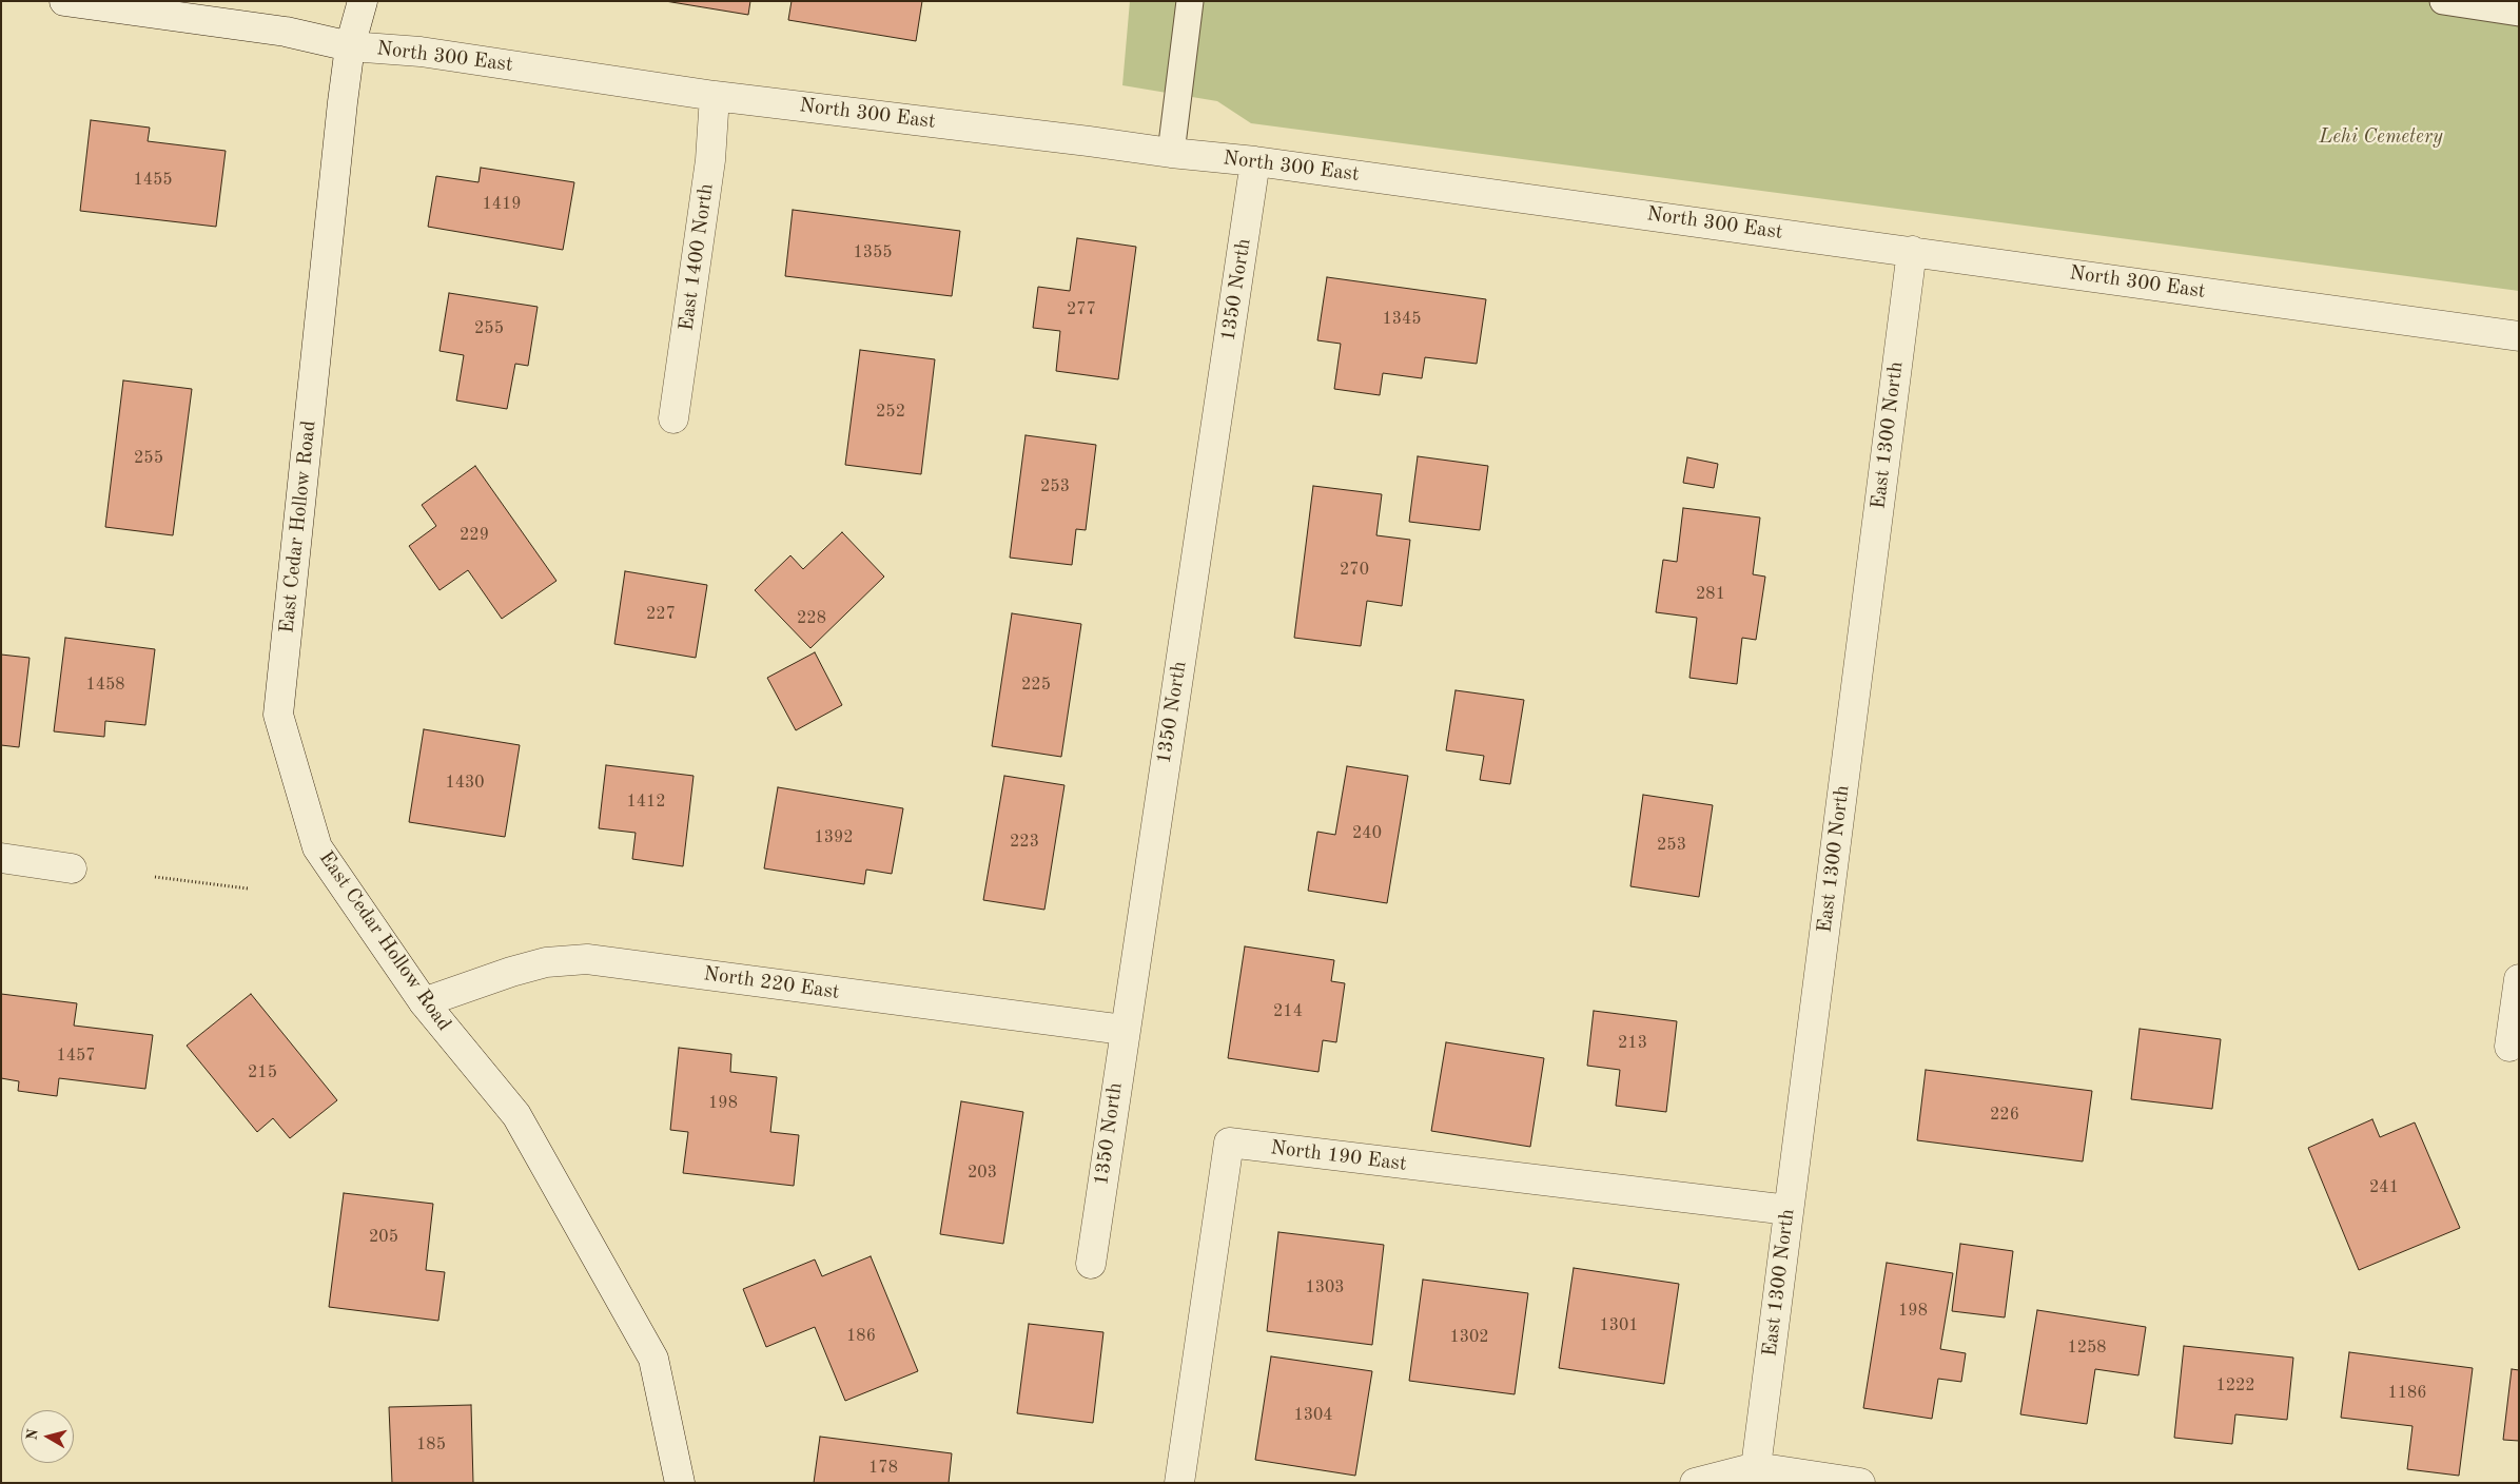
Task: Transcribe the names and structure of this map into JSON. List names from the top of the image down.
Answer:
{
  "streets": {
    "street": [
      "North 300 East",
      "East 1400 North",
      "1350 North",
      "East 1300 North",
      "East Cedar Hollow Road",
      "North 220 East",
      "North 190 East"
    ]
  },
  "crossings": [
    ["North 300 East", "East 1400 North"],
    ["North 300 East", "1350 North"],
    ["North 300 East", "East 1300 North"],
    ["North 300 East", "East Cedar Hollow Road"],
    ["1350 North", "North 220 East"],
    ["East 1300 North", "North 190 East"],
    ["East Cedar Hollow Road", "North 220 East"]
  ],
  "parks": ["Lehi Cemetery"],
  "house_numbers": [
    "1455",
    "1419",
    "1355",
    "277",
    "1345",
    "255",
    "252",
    "255",
    "253",
    "229",
    "270",
    "281",
    "227",
    "228",
    "1458",
    "225",
    "1430",
    "1412",
    "240",
    "1392",
    "223",
    "253",
    "214",
    "213",
    "1457",
    "215",
    "198",
    "226",
    "203",
    "241",
    "205",
    "1303",
    "198",
    "1301",
    "186",
    "1302",
    "1258",
    "1222",
    "1186",
    "1304",
    "185",
    "178"
  ],
  "north": "left"
}
